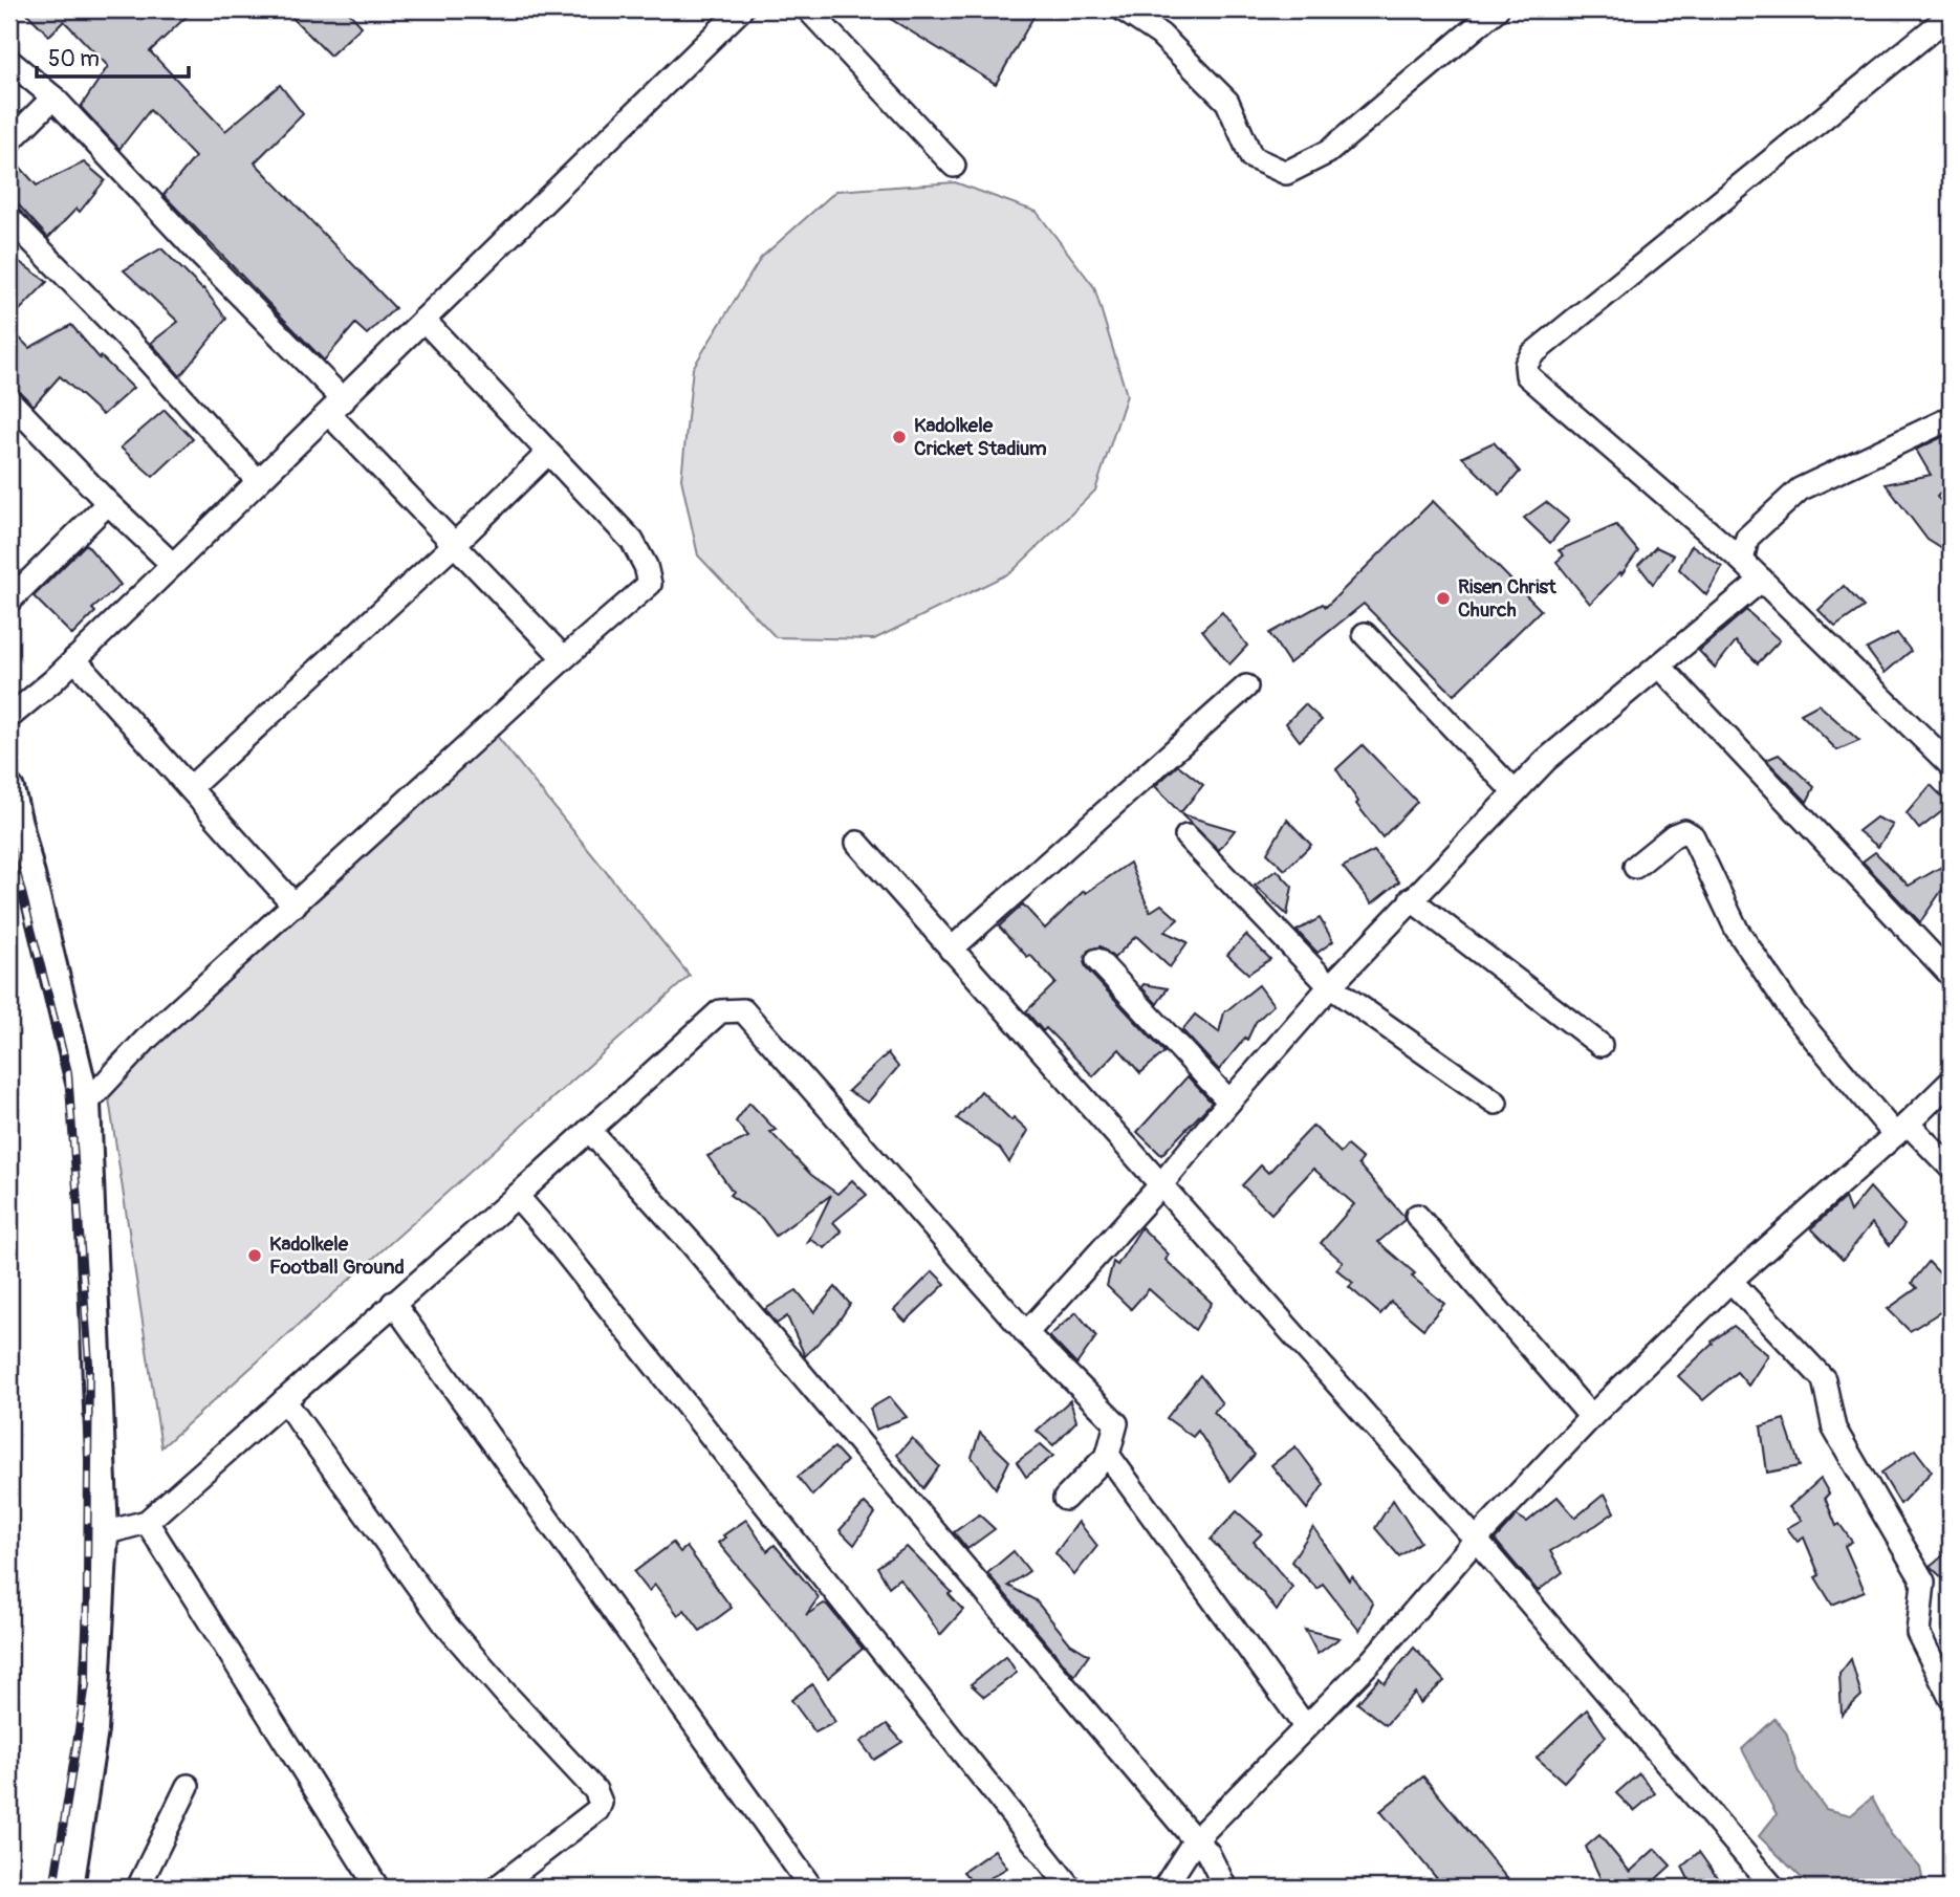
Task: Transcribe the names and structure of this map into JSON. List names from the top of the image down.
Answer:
{
  "places": ["Kadolkele Cricket Stadium", "Risen Christ Church", "Kadolkele Football Ground"],
  "scale_bar": "50 m"
}
